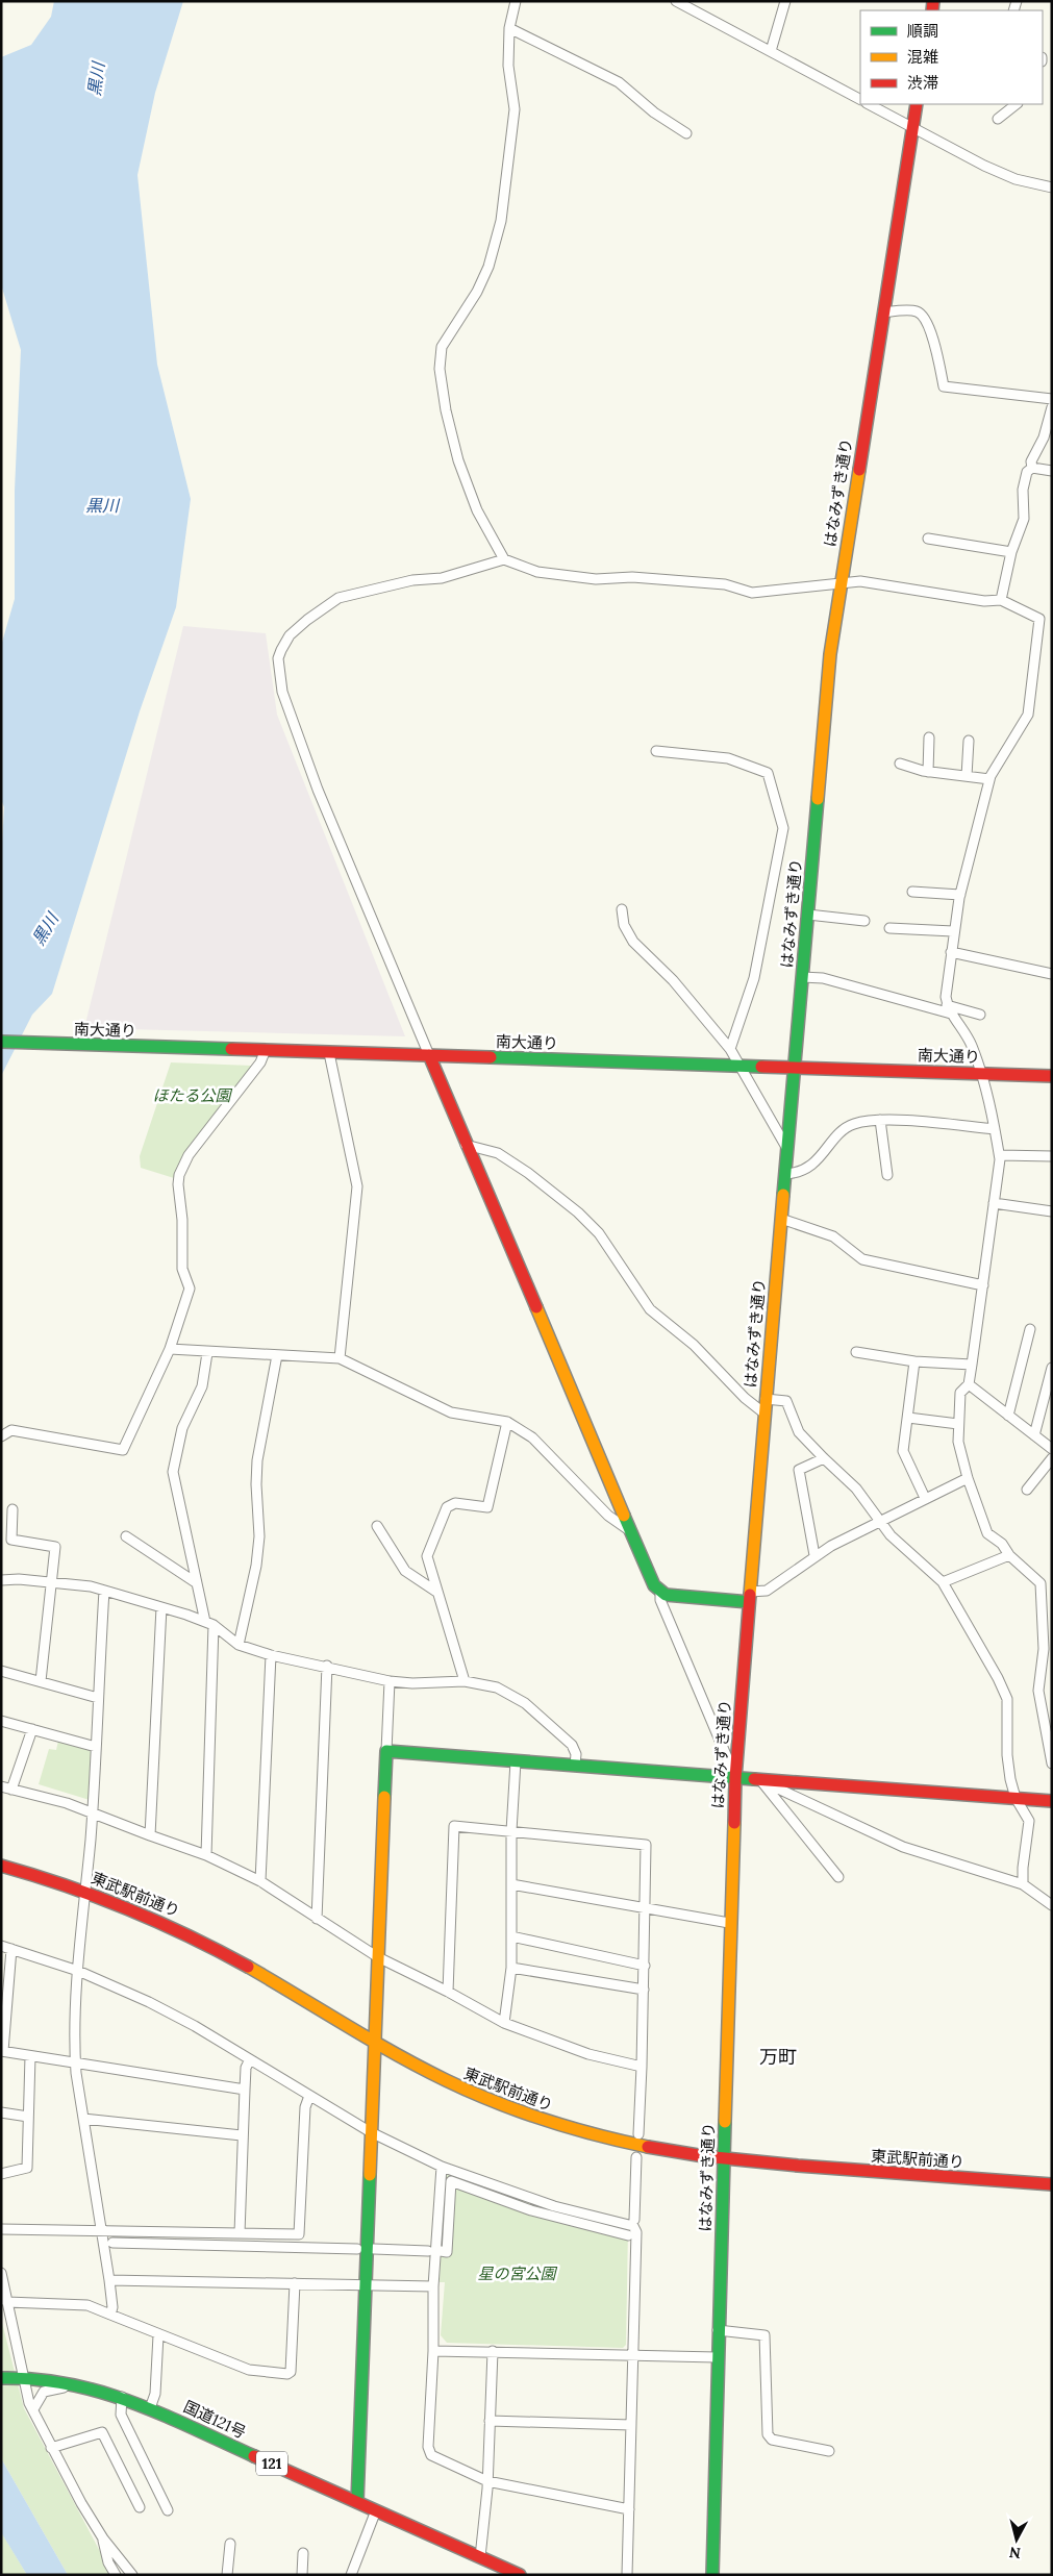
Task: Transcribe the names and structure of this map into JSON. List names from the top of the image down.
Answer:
{
  "streets": {
    "main road": [
      "はなみずき通り",
      "南大通り",
      "東武駅前通り",
      "国道121号",
      "121"
    ]
  },
  "crossings": [
    ["はなみずき通り", "南大通り"],
    ["はなみずき通り", "東武駅前通り"]
  ],
  "districts": ["万町"],
  "water": ["黒川"],
  "parks": ["ほたる公園", "星の宮公園"],
  "legend": ["順調", "混雑", "渋滞"],
  "north": "bottom"
}
